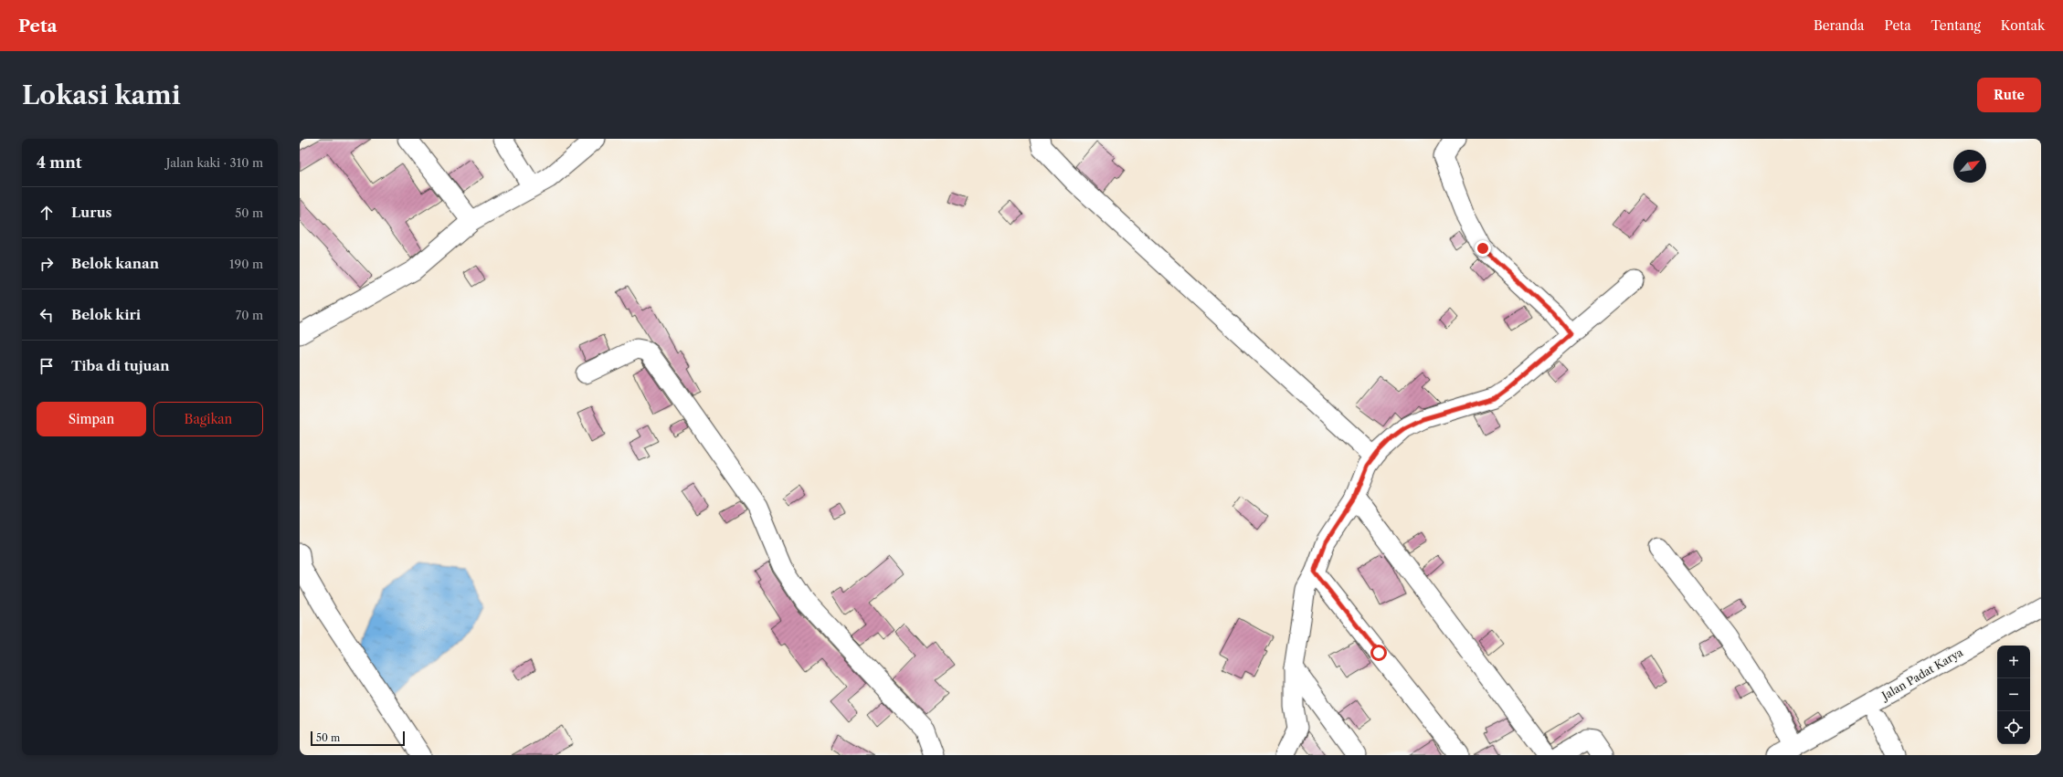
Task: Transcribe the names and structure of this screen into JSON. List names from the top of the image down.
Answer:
{
  "streets": {
    "street": ["Jalan Padat Karya"]
  },
  "scale_bar": "50 m",
  "north": "top right",
  "page": {
    "header": "Peta",
    "nav": [
      "Beranda",
      "Peta",
      "Tentang",
      "Kontak"
    ],
    "buttons": [
      "Rute",
      ["Simpan", "Bagikan"]
    ],
    "title": "Lokasi kami",
    "heading": ["4 mnt", "Jalan kaki · 310 m"],
    "list": [
      ["Lurus", "50 m"],
      ["Belok kanan", "190 m"],
      ["Belok kiri", "70 m"],
      "Tiba di tujuan"
    ],
    "map_buttons": ["+", "−"],
    "scale": "50 m"
  }
}
